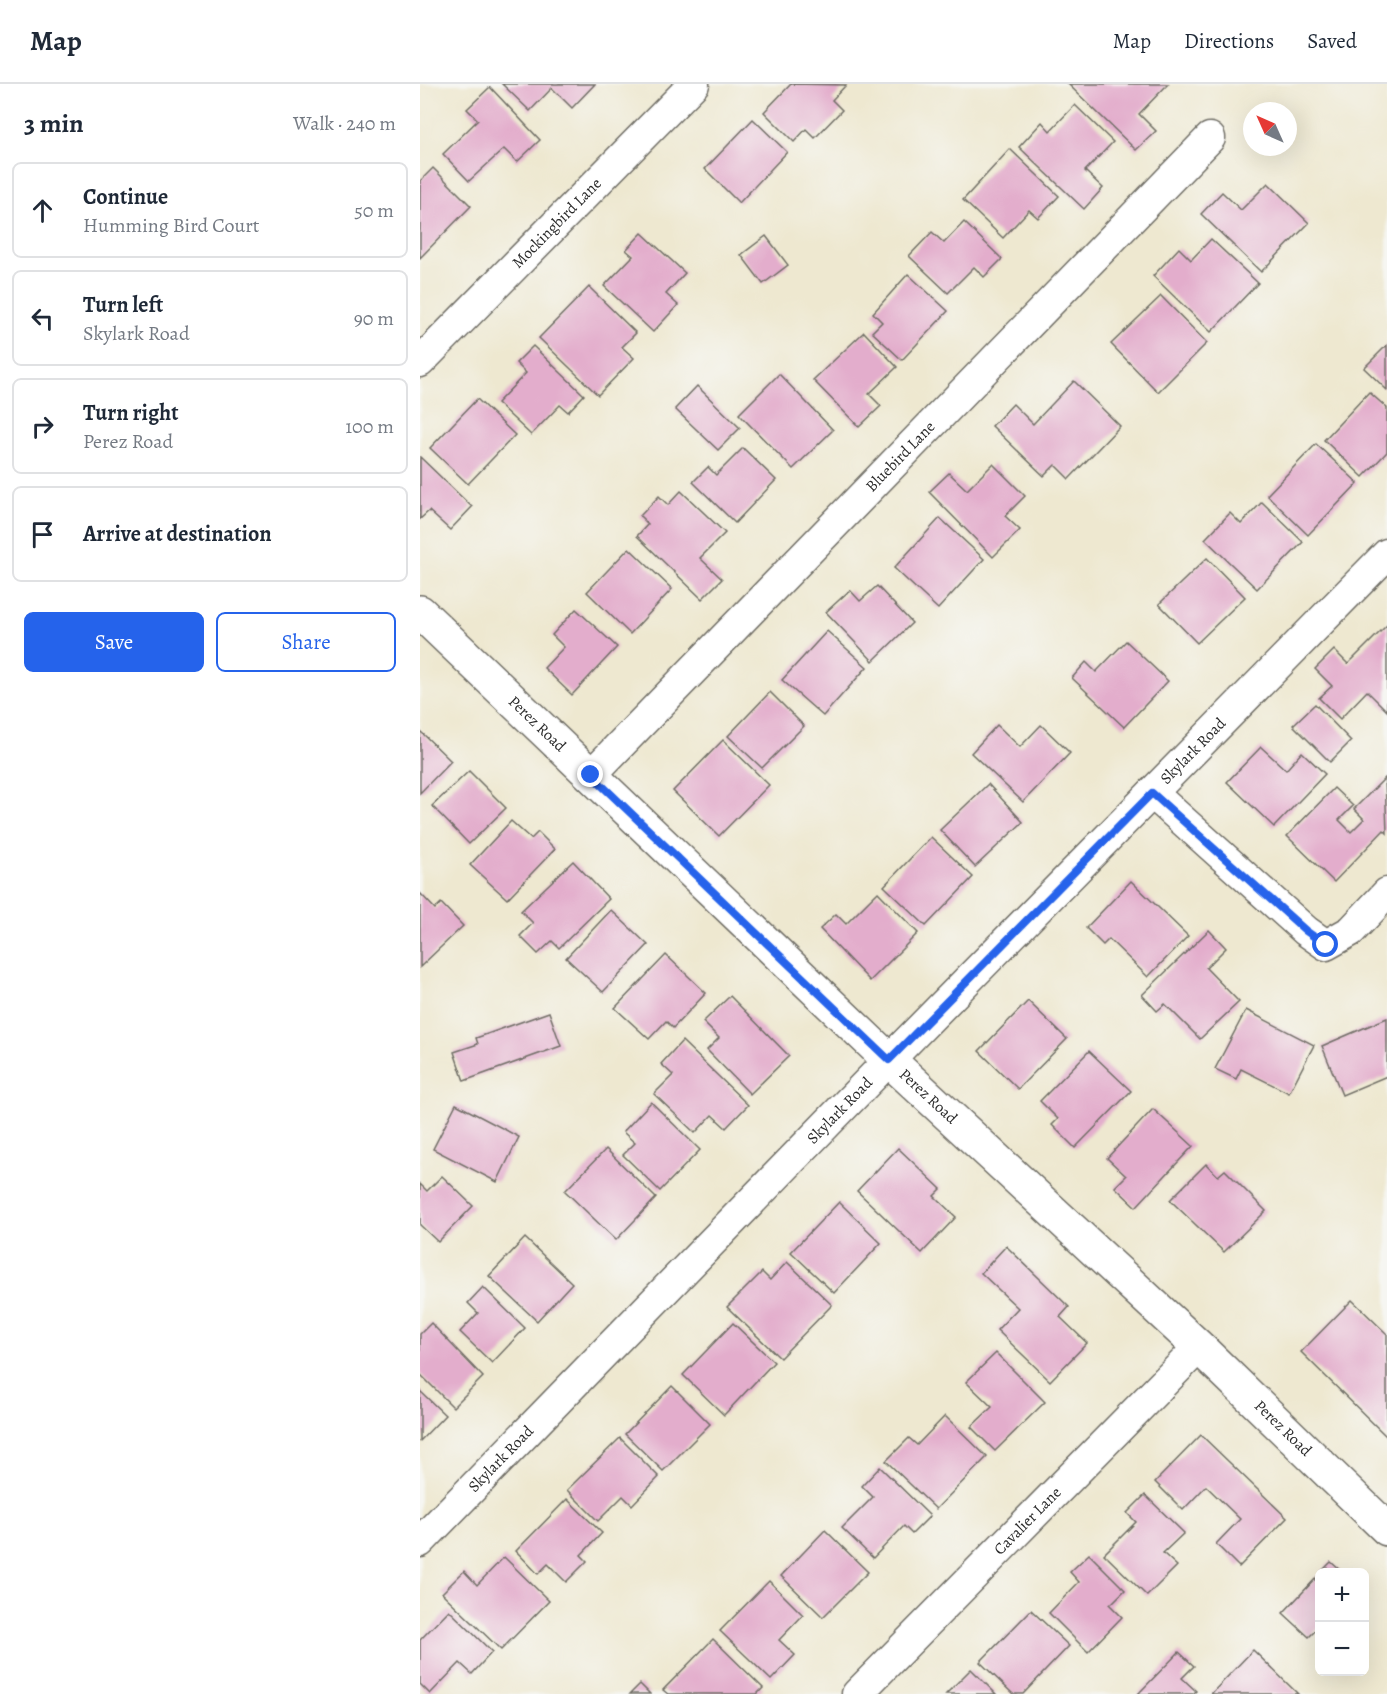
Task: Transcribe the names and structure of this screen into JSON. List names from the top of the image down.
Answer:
{
  "streets": {
    "street": [
      "Mockingbird Lane",
      "Bluebird Lane",
      "Perez Road",
      "Skylark Road",
      "Cavalier Lane"
    ]
  },
  "crossings": [
    ["Bluebird Lane", "Perez Road"],
    ["Perez Road", "Skylark Road"],
    ["Perez Road", "Cavalier Lane"]
  ],
  "north": "top left",
  "page": {
    "header": "Map",
    "nav": ["Map", "Directions", "Saved"],
    "heading": ["3 min", "Walk · 240 m"],
    "list": [
      ["Continue", "Humming Bird Court", "50 m"],
      ["Turn left", "Skylark Road", "90 m"],
      ["Turn right", "Perez Road", "100 m"],
      "Arrive at destination"
    ],
    "buttons": ["Save", "Share"],
    "map_buttons": ["+", "−"]
  }
}
